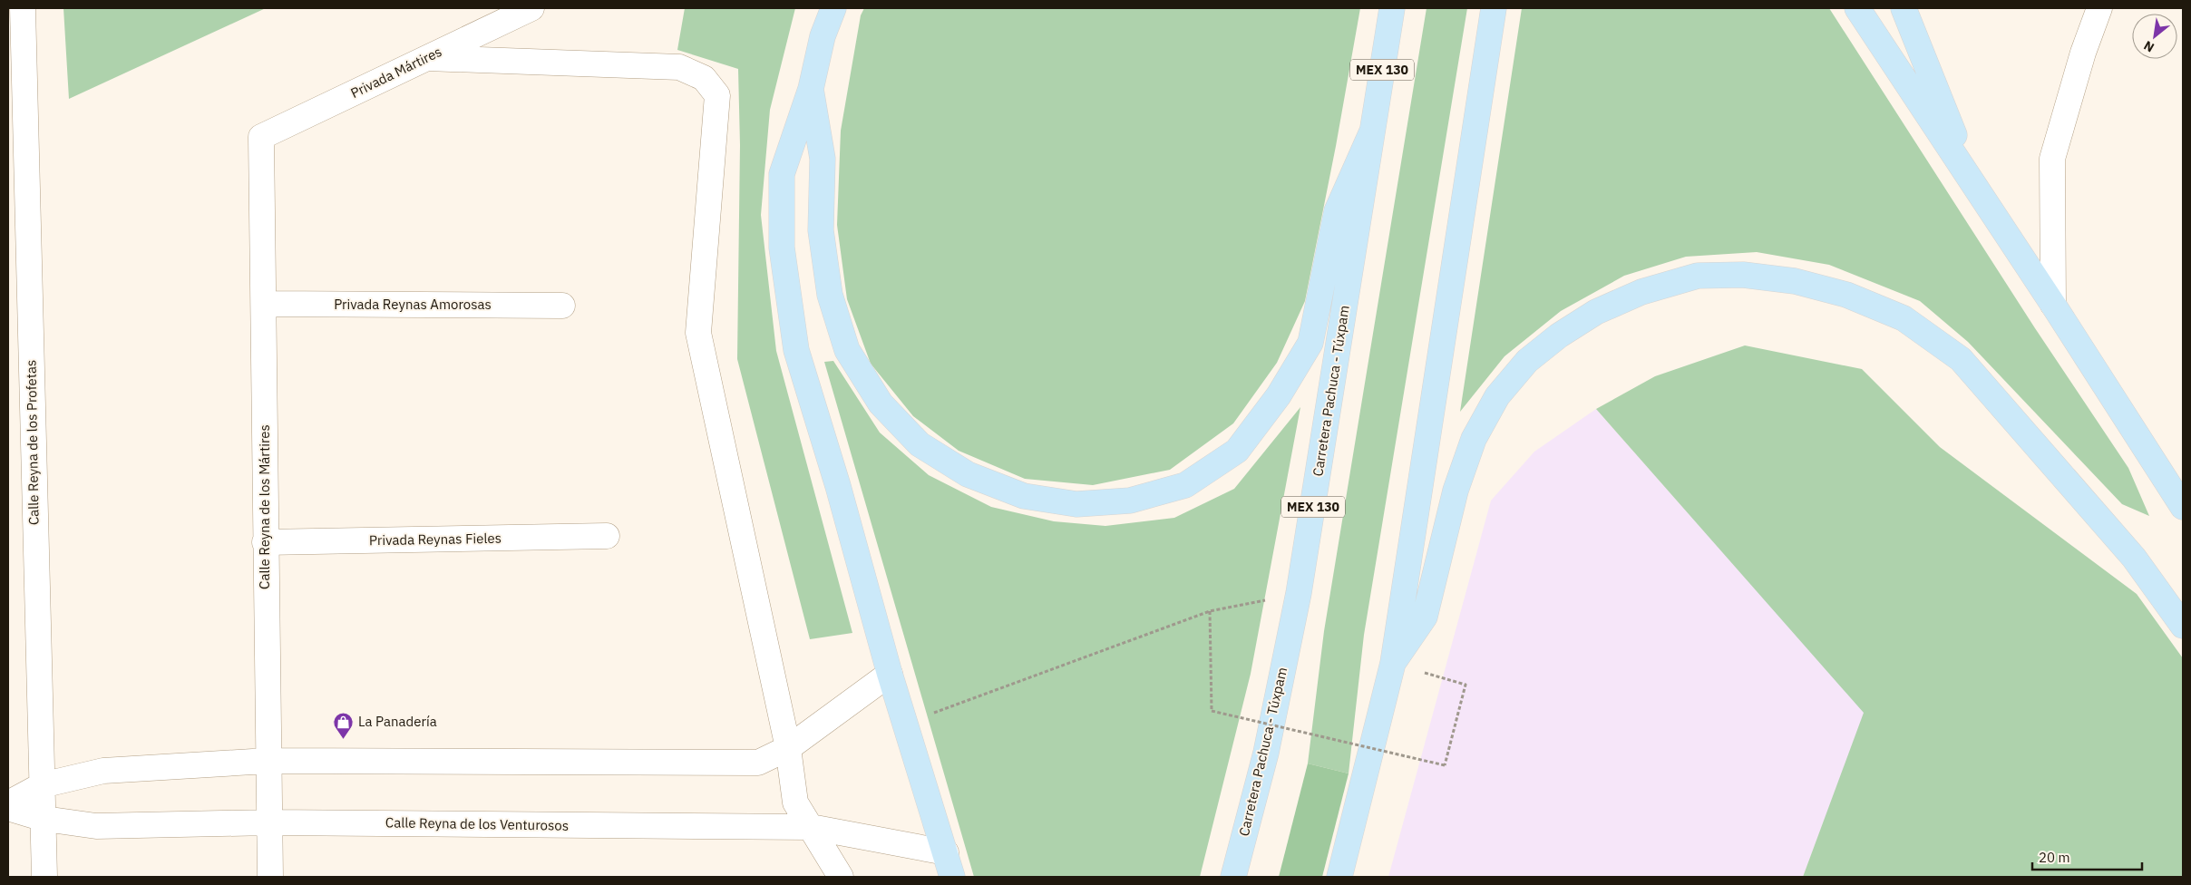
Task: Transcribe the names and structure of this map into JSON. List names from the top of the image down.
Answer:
{
  "streets": {
    "main road": ["MEX 130", "Carretera Pachuca - Túxpam"],
    "street": [
      "Privada Mártires",
      "Privada Reynas Amorosas",
      "Calle Reyna de los Profetas",
      "Calle Reyna de los Mártires",
      "Privada Reynas Fieles",
      "Calle Reyna de los Venturosos"
    ]
  },
  "crossings": [
    ["Privada Mártires", "Calle Reyna de los Mártires"],
    ["Privada Reynas Amorosas", "Calle Reyna de los Mártires"],
    ["Calle Reyna de los Profetas", "Calle Reyna de los Venturosos"],
    ["Calle Reyna de los Mártires", "Privada Reynas Fieles"],
    ["Calle Reyna de los Mártires", "Calle Reyna de los Venturosos"]
  ],
  "places": {
    "shop": ["La Panadería"]
  },
  "scale_bar": "20 m",
  "north": "bottom left"
}
